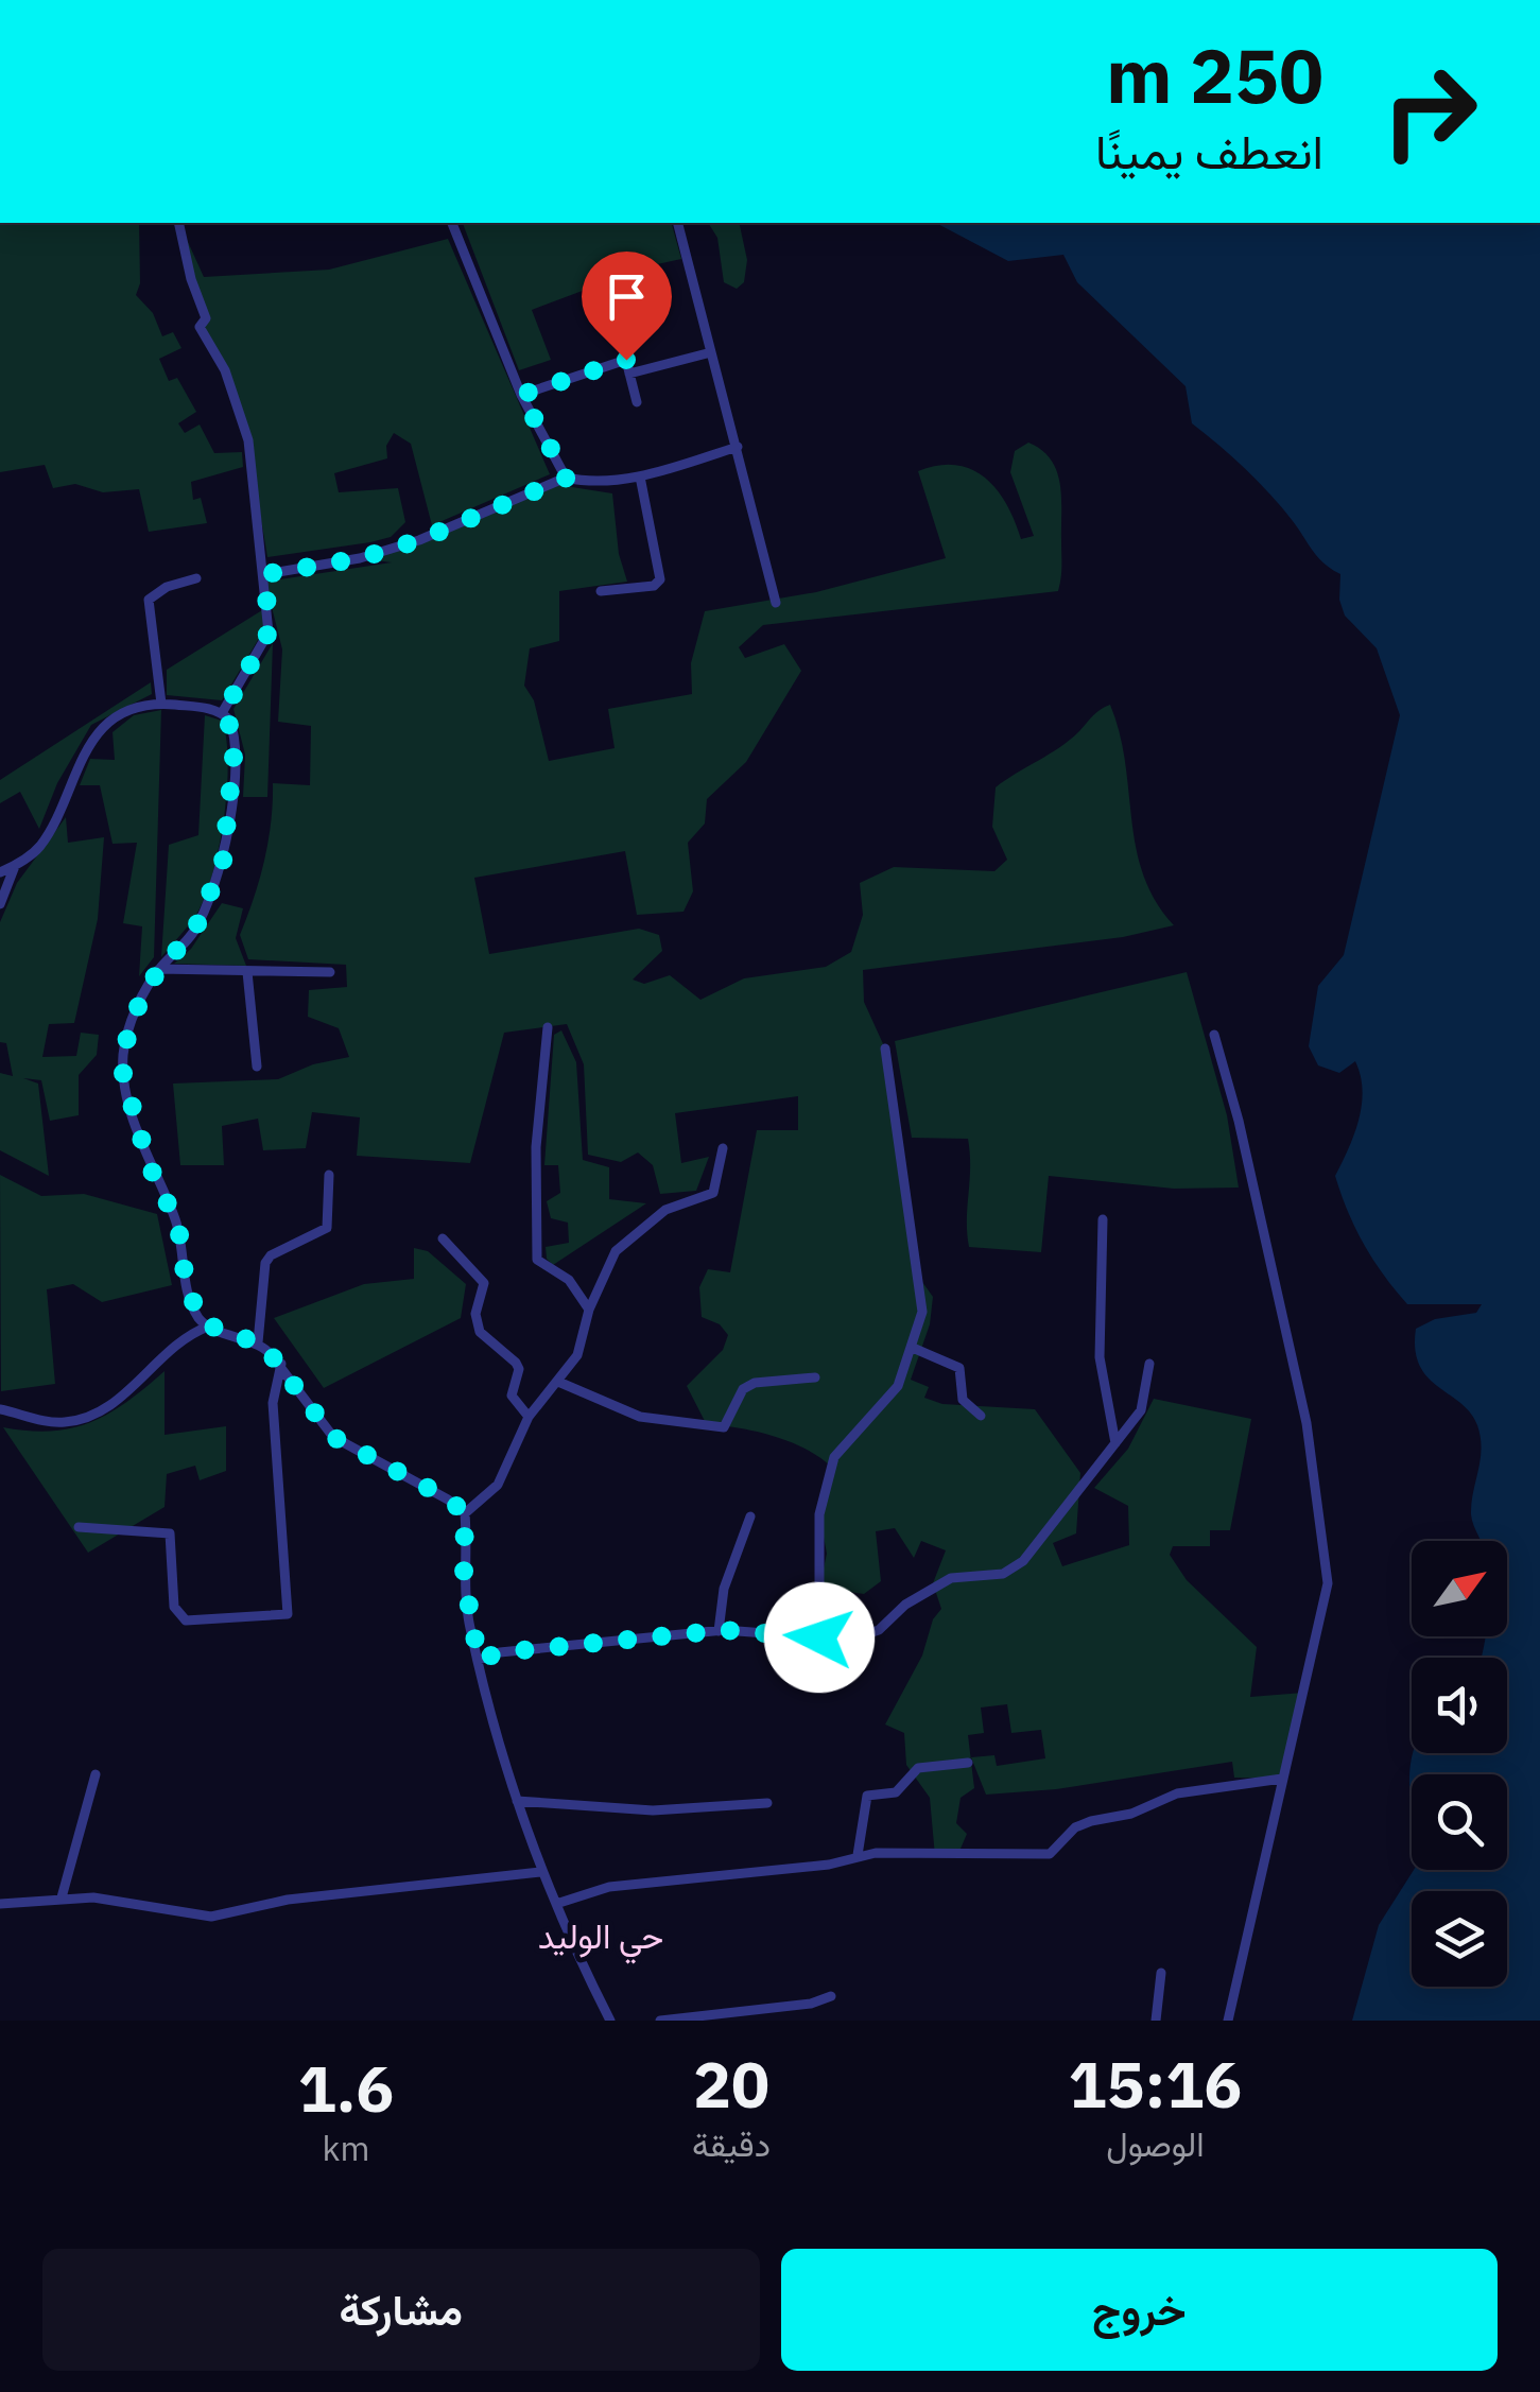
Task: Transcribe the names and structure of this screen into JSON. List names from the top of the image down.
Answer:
{
  "districts": ["حي الوليد"],
  "north": "top right",
  "page": {
    "turn": ["250 m", "انعطف يمينًا"],
    "eta": [
      "15:16",
      "الوصول",
      "20",
      "دقيقة",
      "1.6",
      "km"
    ],
    "buttons": ["خروج", "مشاركة"]
  }
}
